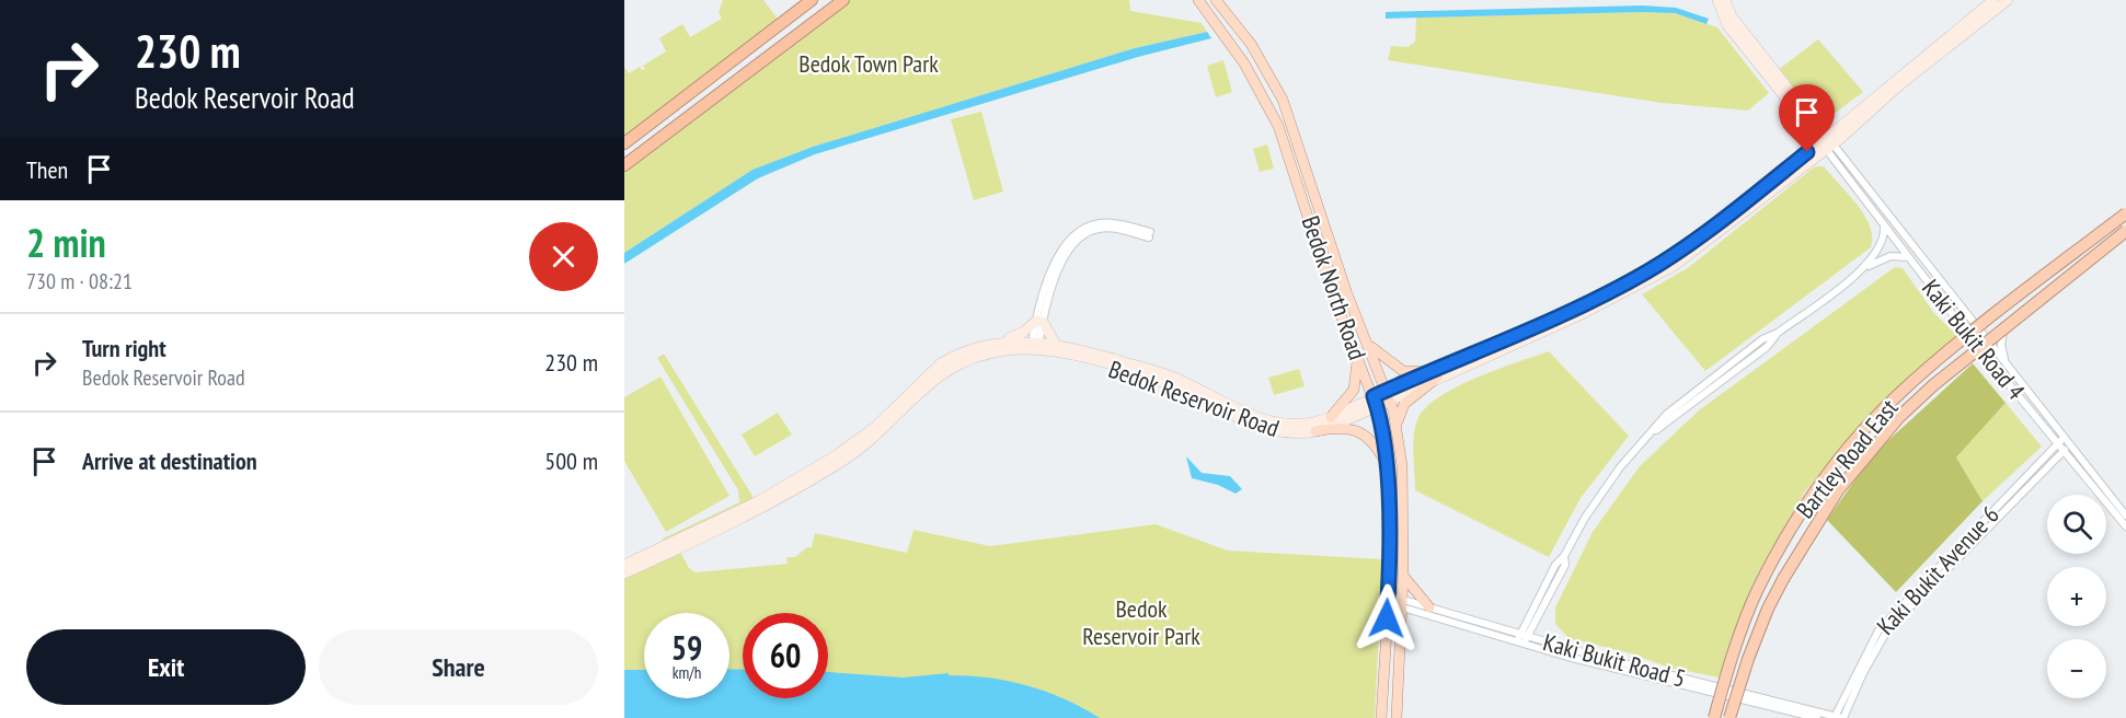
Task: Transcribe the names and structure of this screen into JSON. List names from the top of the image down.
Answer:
{
  "streets": {
    "highway": ["Bartley Road East"],
    "main road": ["Bedok North Road", "Bedok Reservoir Road"],
    "street": ["Kaki Bukit Road 4", "Kaki Bukit Avenue 6", "Kaki Bukit Road 5"]
  },
  "crossings": [
    ["Bedok North Road", "Bedok Reservoir Road"],
    ["Bedok North Road", "Kaki Bukit Road 5"],
    ["Kaki Bukit Road 4", "Bedok Reservoir Road"],
    ["Kaki Bukit Road 4", "Kaki Bukit Avenue 6"],
    ["Kaki Bukit Avenue 6", "Kaki Bukit Road 5"]
  ],
  "parks": ["Bedok Town Park", "Bedok Reservoir Park"],
  "page": {
    "turn": ["230 m", "Bedok Reservoir Road"],
    "then": "Then",
    "heading": ["2 min", "730 m · 08:21"],
    "list": [
      {
        "name": "Turn right",
        "note": "Bedok Reservoir Road",
        "value": "230 m"
      },
      {
        "name": "Arrive at destination",
        "value": "500 m"
      }
    ],
    "map_buttons": ["+", "−"],
    "speed": "59 km/h",
    "limit": "60",
    "buttons": ["Exit", "Share"]
  }
}
